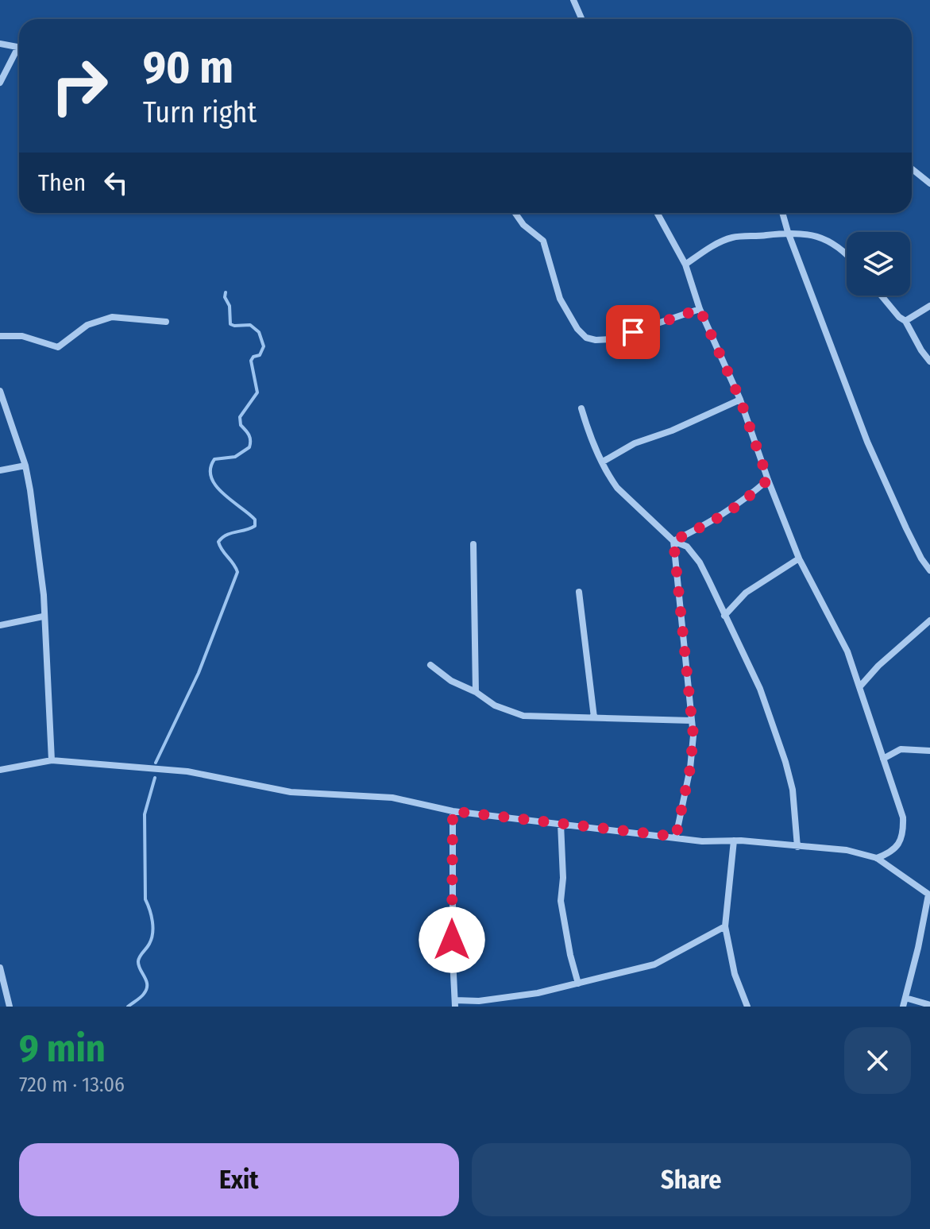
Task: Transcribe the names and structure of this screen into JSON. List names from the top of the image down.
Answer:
{
  "page": {
    "turn": ["90 m", "Turn right"],
    "then": "Then",
    "heading": ["9 min", "720 m · 13:06"],
    "buttons": ["Exit", "Share"]
  }
}
